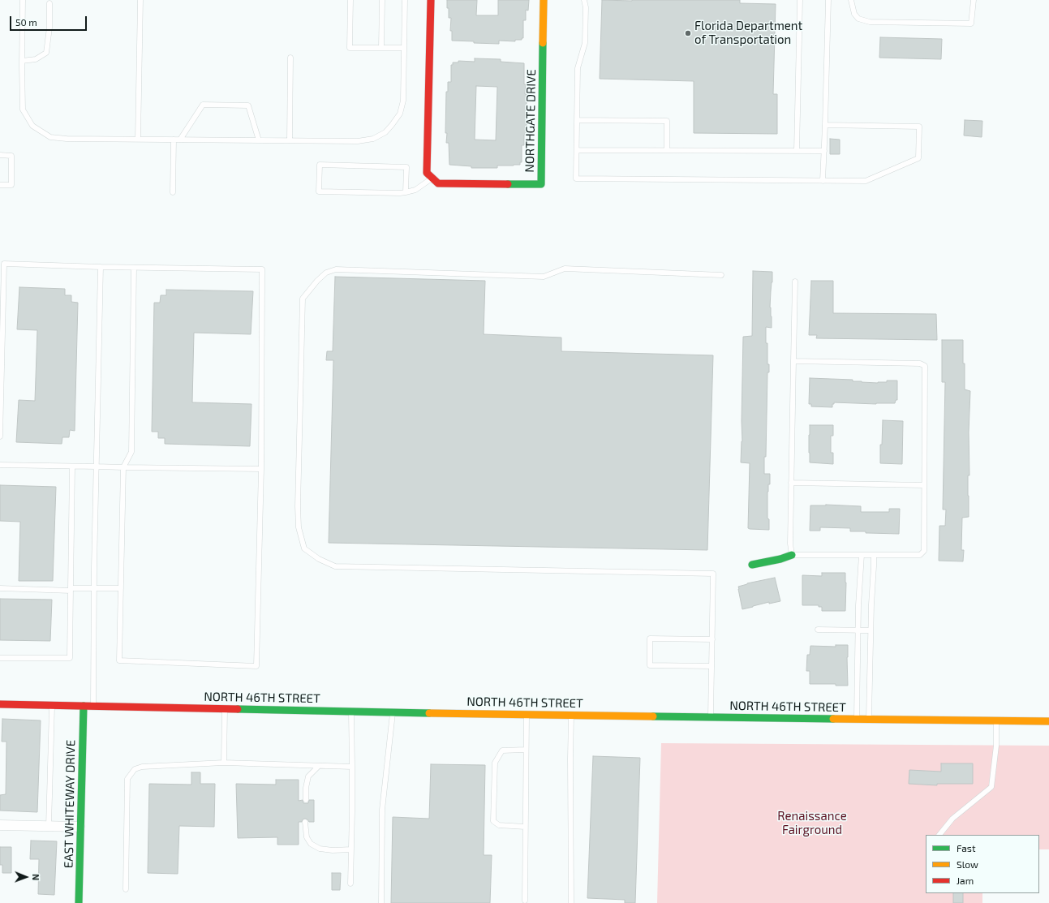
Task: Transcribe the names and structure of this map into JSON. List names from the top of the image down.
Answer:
{
  "streets": {
    "street": ["NORTHGATE DRIVE", "NORTH 46TH STREET", "EAST WHITEWAY DRIVE"]
  },
  "crossings": [
    ["NORTH 46TH STREET", "EAST WHITEWAY DRIVE"]
  ],
  "parks": ["Renaissance Fairground"],
  "places": ["Florida Department of Transportation"],
  "legend": ["Fast", "Slow", "Jam"],
  "scale_bar": "50 m",
  "north": "right"
}
